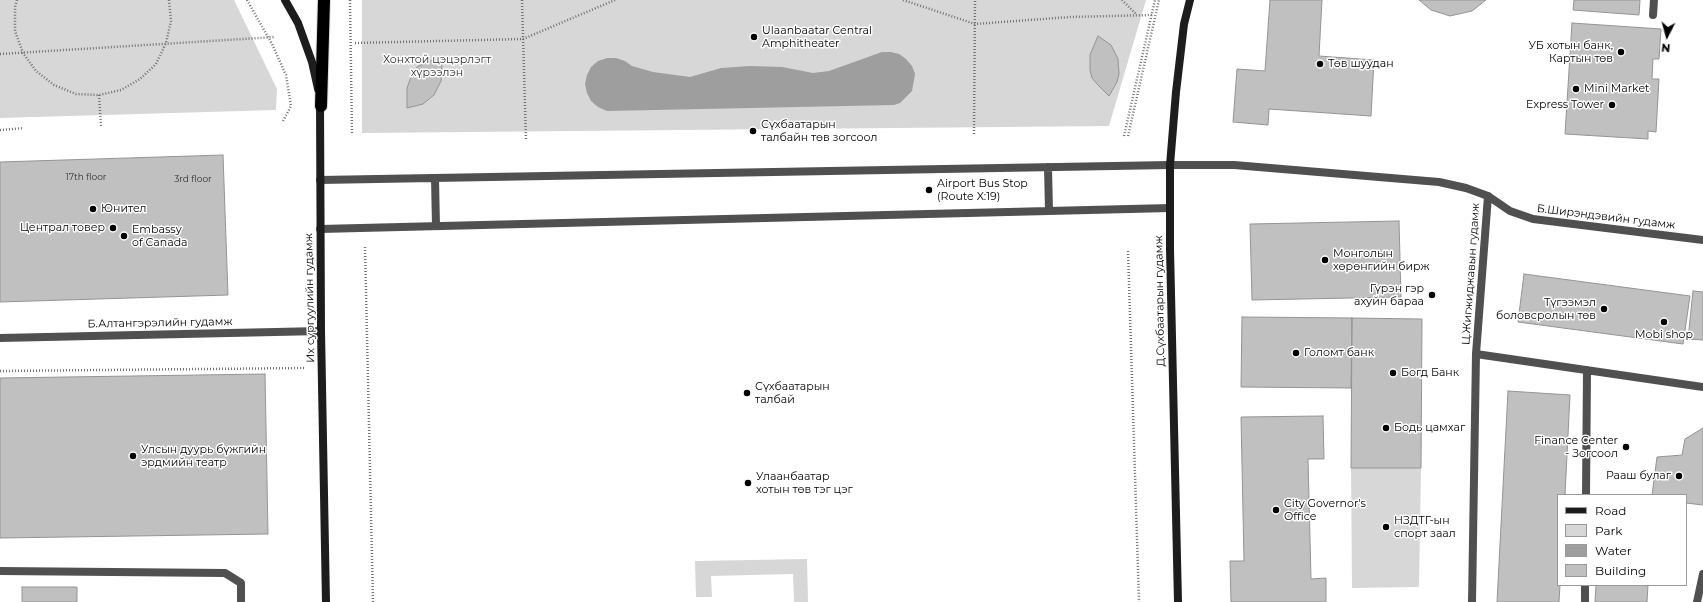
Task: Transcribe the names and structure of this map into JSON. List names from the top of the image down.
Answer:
{
  "streets": {
    "main road": ["Их сургуулийн гудамж", "Д.Сүхбаатарын гудамж"],
    "street": ["Б.Ширэндэвийн гудамж", "Ц.Жигжиджавын гудамж", "Б.Алтангэрэлийн гудамж"]
  },
  "crossings": [
    ["Б.Ширэндэвийн гудамж", "Ц.Жигжиджавын гудамж"],
    ["Ц.Жигжиджавын гудамж", "Их сургуулийн гудамж"],
    ["Ц.Жигжиджавын гудамж", "Д.Сүхбаатарын гудамж"],
    ["Их сургуулийн гудамж", "Б.Алтангэрэлийн гудамж"]
  ],
  "parks": ["Хонхтой цэцэрлэгт хүрээлэн"],
  "places": [
    "Ulaanbaatar Central Amphitheater",
    "УБ хотын банк, Картын төв",
    "Төв шуудан",
    "Mini Market",
    "Express Tower",
    "Сүхбаатарын талбайн төв зогсоол",
    "Airport Bus Stop (Route X:19)",
    "Юнител",
    "Централ товер",
    "Embassy of Canada",
    "Монголын хөрөнгийн бирж",
    "Гүрэн гэр ахуйн бараа",
    "Түгээмэл боловсролын төв",
    "Mobi shop",
    "Голомт банк",
    "Богд Банк",
    "Сүхбаатарын талбай",
    "Бодь цамхаг",
    "Finance Center - Зогсоол",
    "Улсын дуурь бүжгийн эрдмийн театр",
    "Рааш булаг",
    "Улаанбаатар хотын төв тэг цэг",
    "City Governor's Office",
    "НЗДТГ-ын спорт заал"
  ],
  "house_numbers": ["17th floor", "3rd floor"],
  "legend": [
    "Road",
    "Park",
    "Water",
    "Building"
  ],
  "north": "bottom"
}
